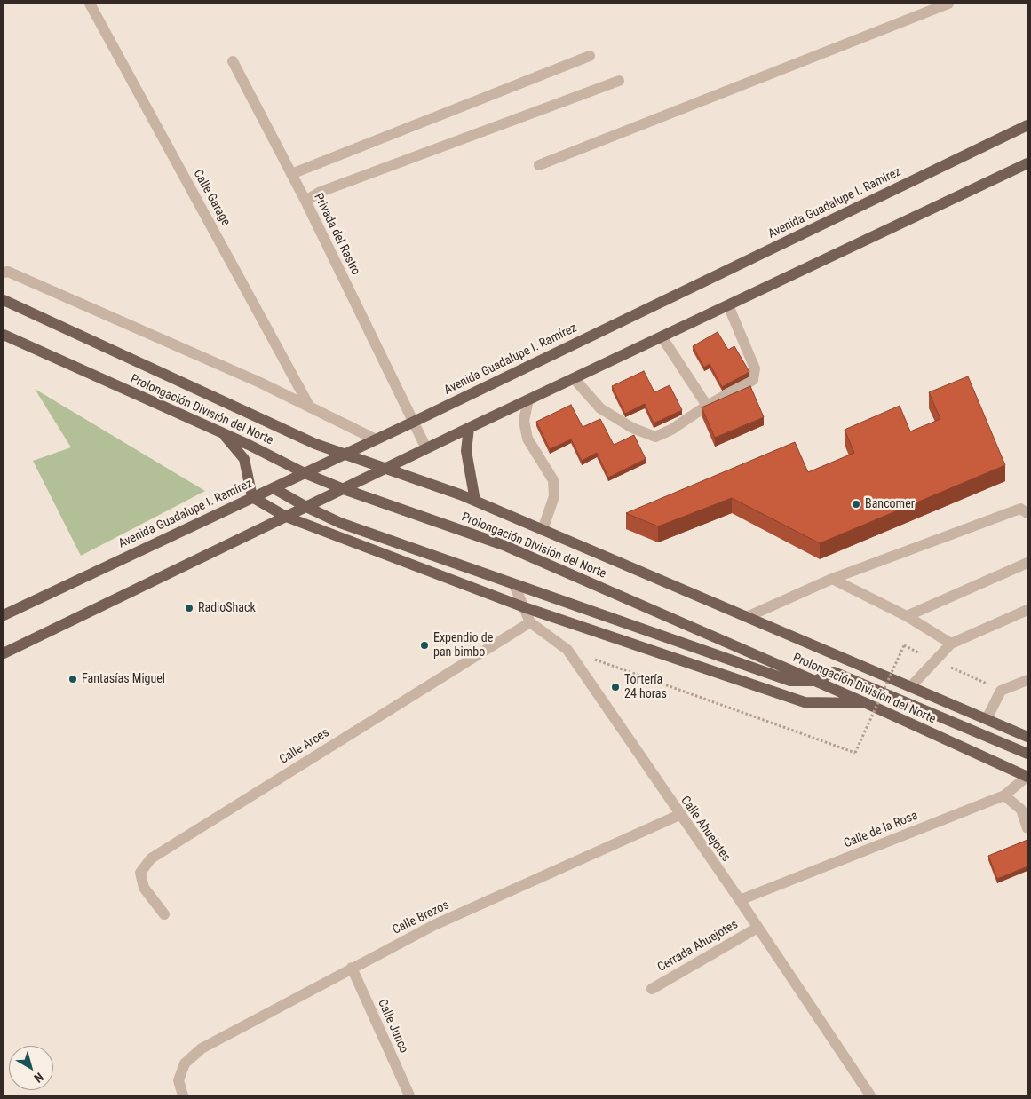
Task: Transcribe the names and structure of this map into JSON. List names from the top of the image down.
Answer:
{
  "streets": {
    "main road": ["Avenida Guadalupe I. Ramírez", "Prolongación División del Norte"],
    "street": [
      "Calle Garage",
      "Privada del Rastro",
      "Calle Arces",
      "Calle Ahuejotes",
      "Calle de la Rosa",
      "Calle Brezos",
      "Cerrada Ahuejotes",
      "Calle Junco"
    ]
  },
  "crossings": [
    ["Avenida Guadalupe I. Ramírez", "Privada del Rastro"],
    ["Avenida Guadalupe I. Ramírez", "Prolongación División del Norte"],
    ["Prolongación División del Norte", "Calle de la Rosa"],
    ["Calle Arces", "Calle Ahuejotes"],
    ["Calle Ahuejotes", "Calle de la Rosa"],
    ["Calle Ahuejotes", "Calle Brezos"],
    ["Calle Ahuejotes", "Cerrada Ahuejotes"],
    ["Calle Brezos", "Calle Junco"]
  ],
  "places": [
    "Bancomer",
    "RadioShack",
    "Expendio de pan bimbo",
    "Fantasías Miguel",
    "Tortería 24 horas"
  ],
  "north": "bottom right"
}
